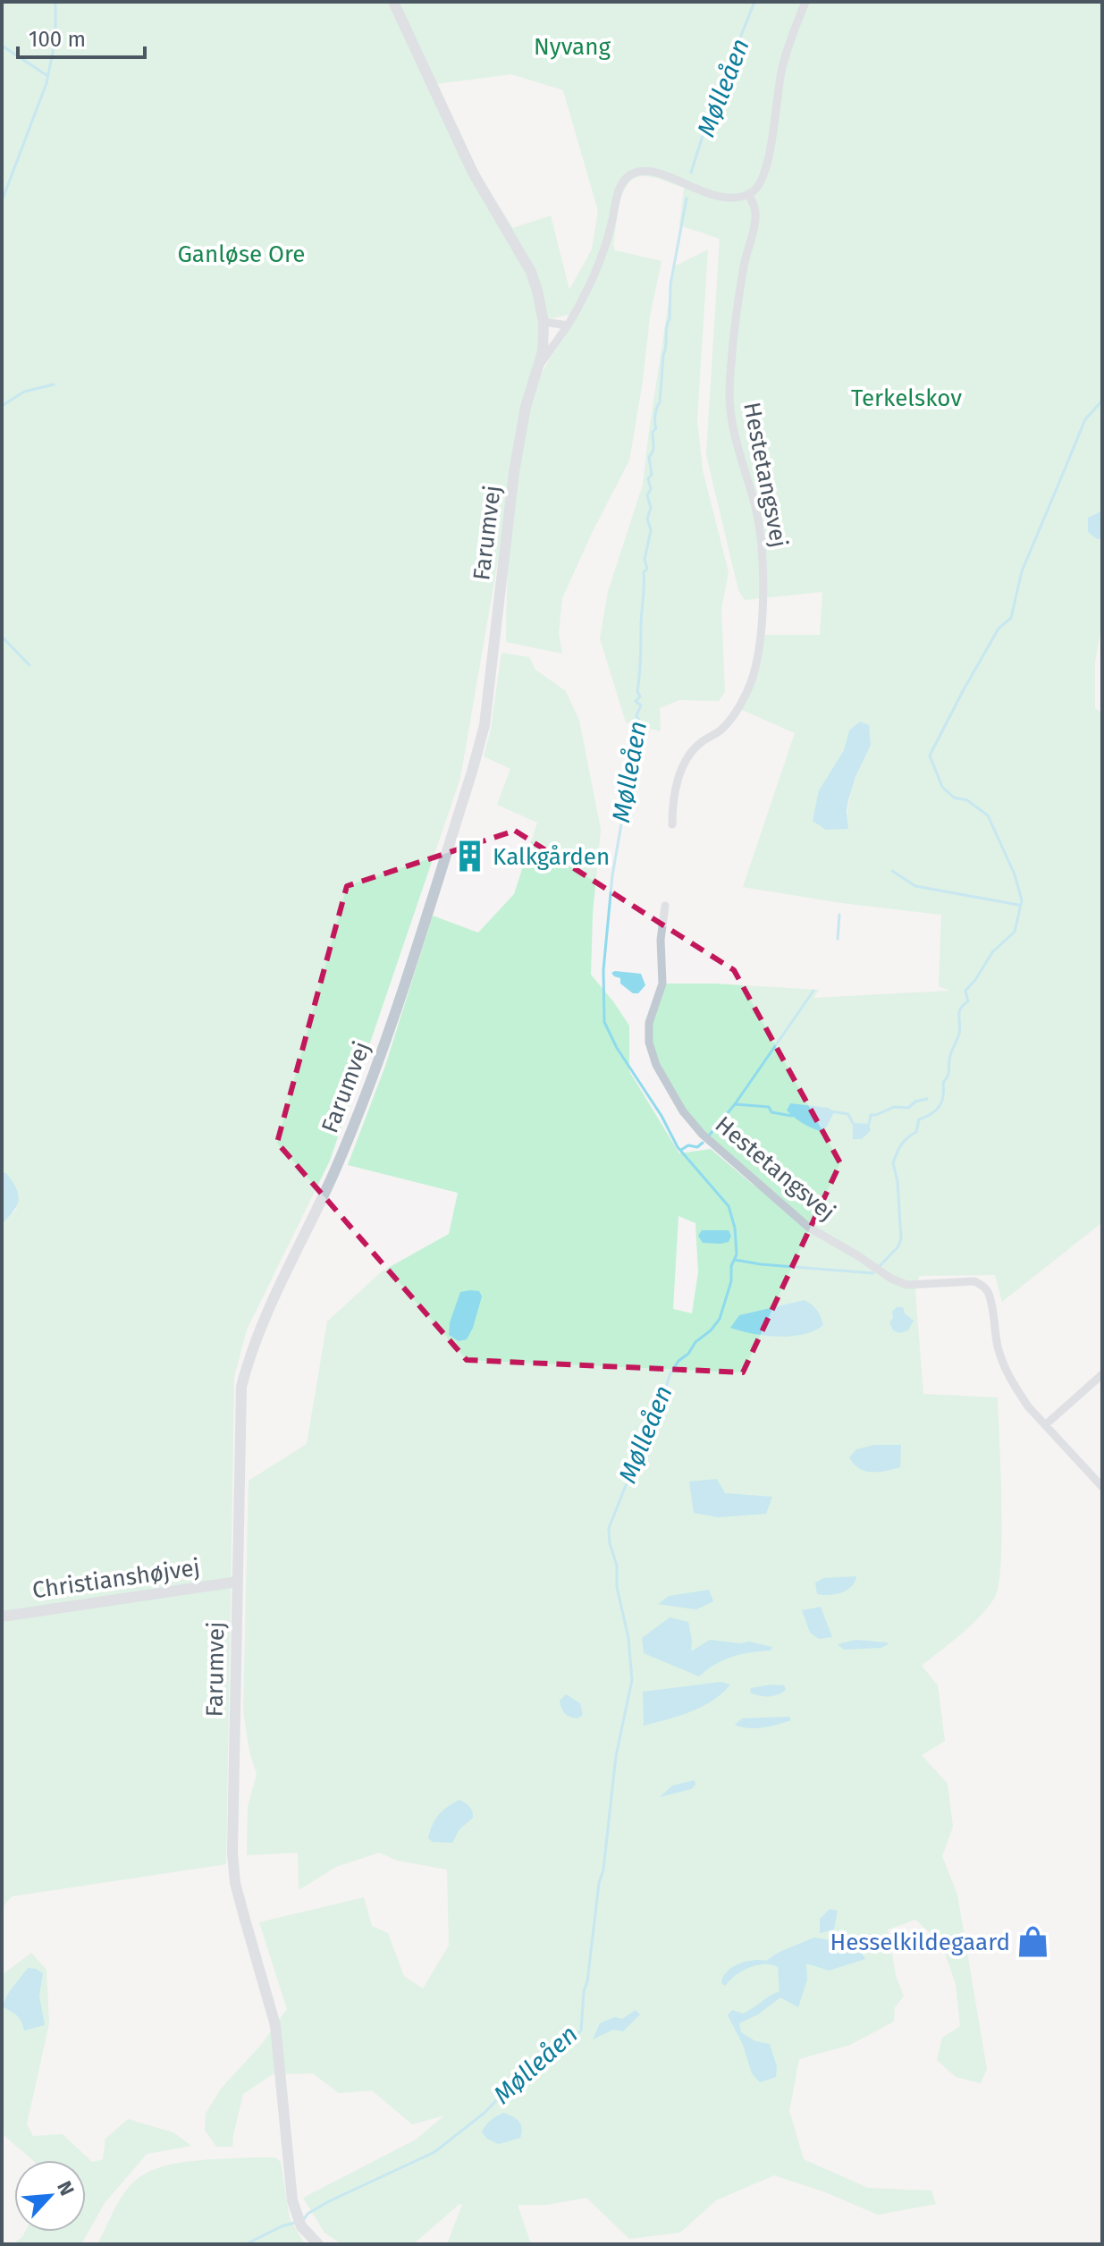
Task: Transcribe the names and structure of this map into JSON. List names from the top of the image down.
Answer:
{
  "streets": {
    "street": ["Hestetangsvej", "Farumvej", "Christianshøjvej"]
  },
  "crossings": [
    ["Farumvej", "Christianshøjvej"]
  ],
  "water": ["Mølleåen"],
  "parks": ["Nyvang", "Ganløse Ore", "Terkelskov"],
  "places": {
    "building": ["Kalkgården"],
    "shop": ["Hesselkildegaard"]
  },
  "scale_bar": "100 m",
  "north": "top right"
}
